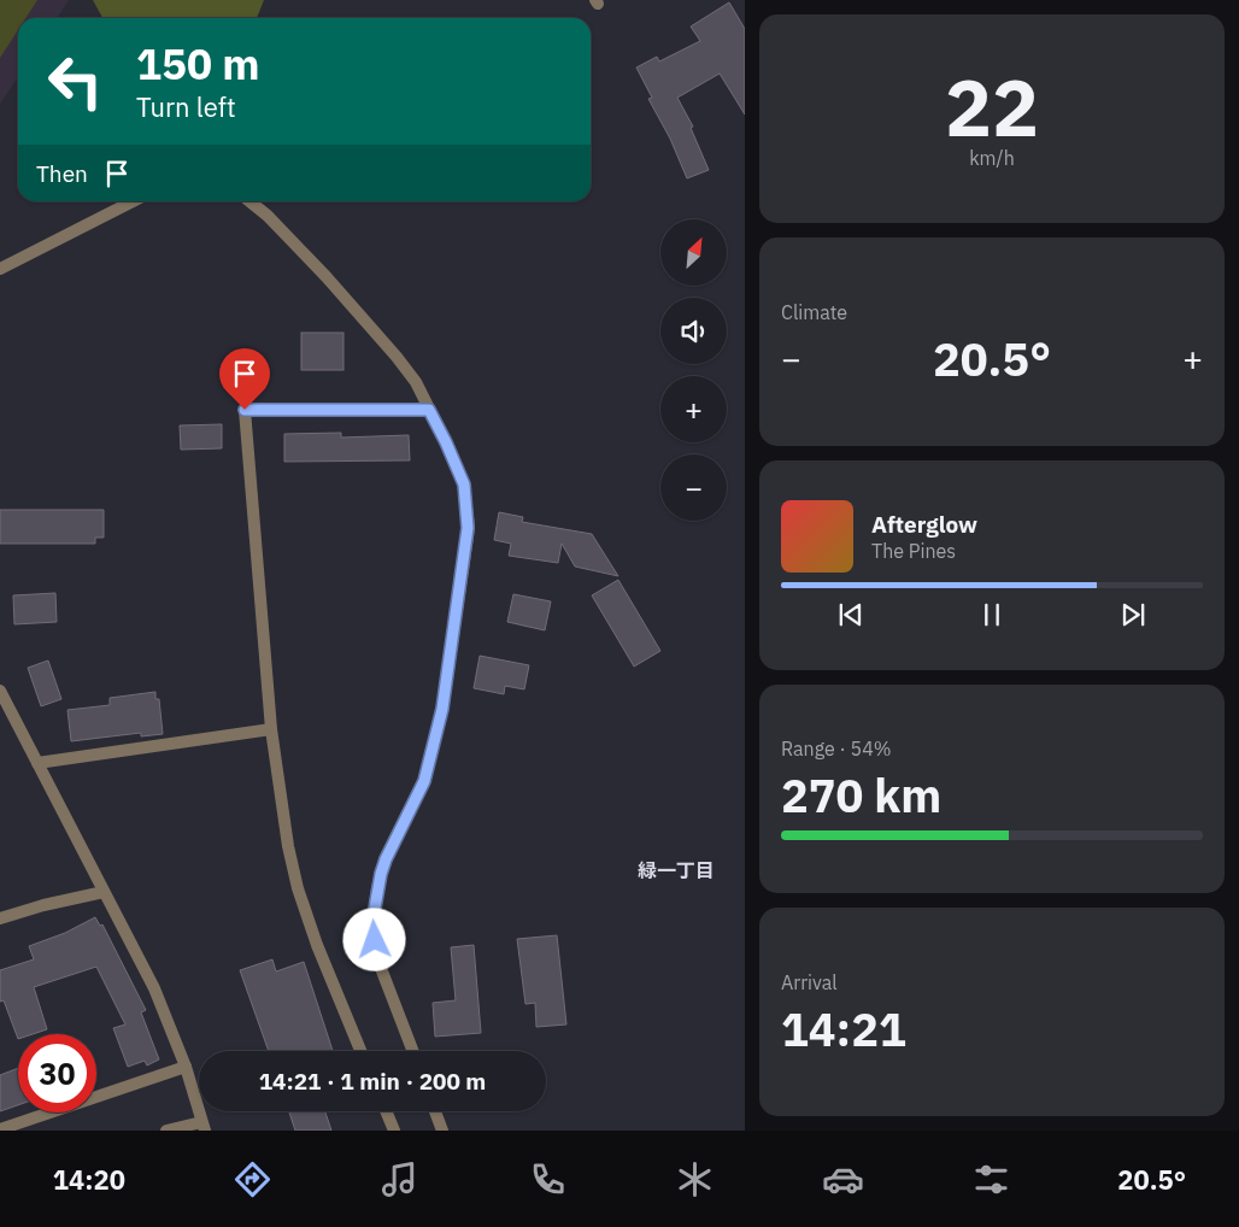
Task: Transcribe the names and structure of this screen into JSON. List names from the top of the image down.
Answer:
{
  "districts": ["緑一丁目"],
  "north": "top right",
  "page": {
    "tile": [
      ["22", "km/h"],
      "Climate",
      ["Range · 54%", "270 km"],
      ["Arrival", "14:21"]
    ],
    "turn": ["150 m", "Turn left"],
    "then": "Then",
    "map_buttons": ["+", "−"],
    "heat": ["−", "20.5°", "+"],
    "song": ["Afterglow", "The Pines"],
    "limit": "30",
    "trip": "14:21 · 1 min · 200 m",
    "tabs": ["14:20", "20.5°"]
  }
}
